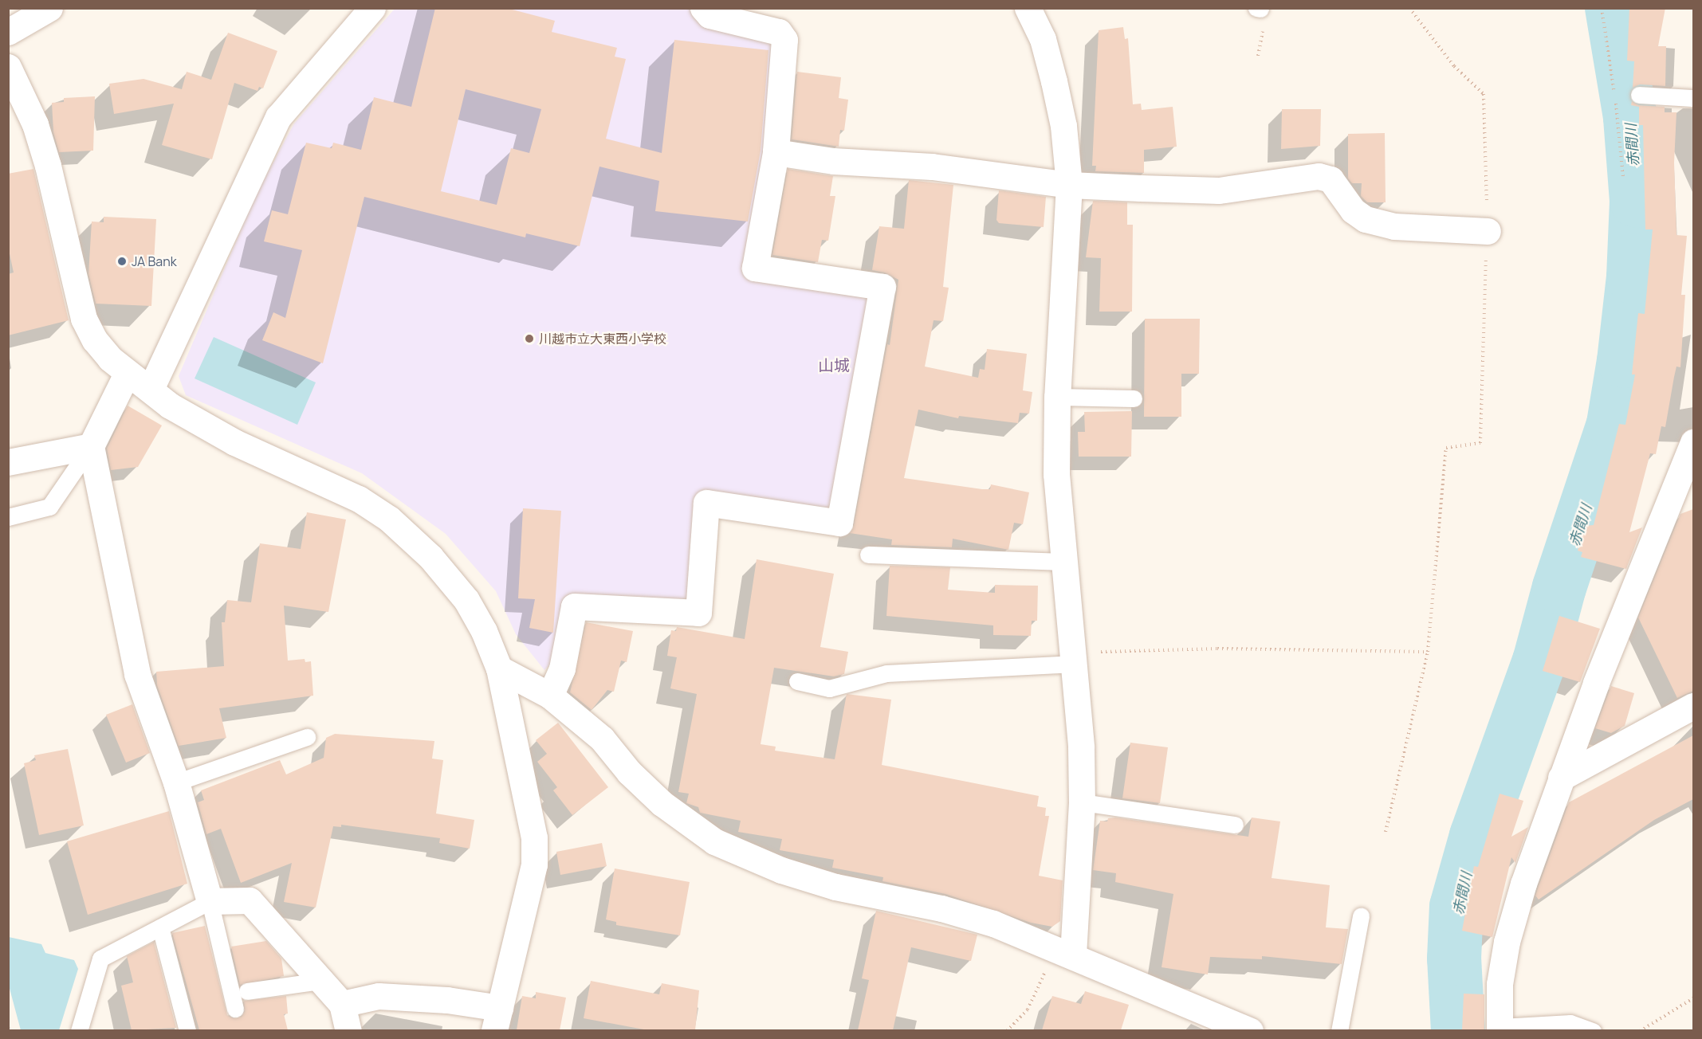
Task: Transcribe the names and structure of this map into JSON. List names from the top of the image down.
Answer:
{
  "districts": ["山城"],
  "water": ["赤間川"],
  "places": ["JA Bank", "川越市立大東西小学校"]
}
